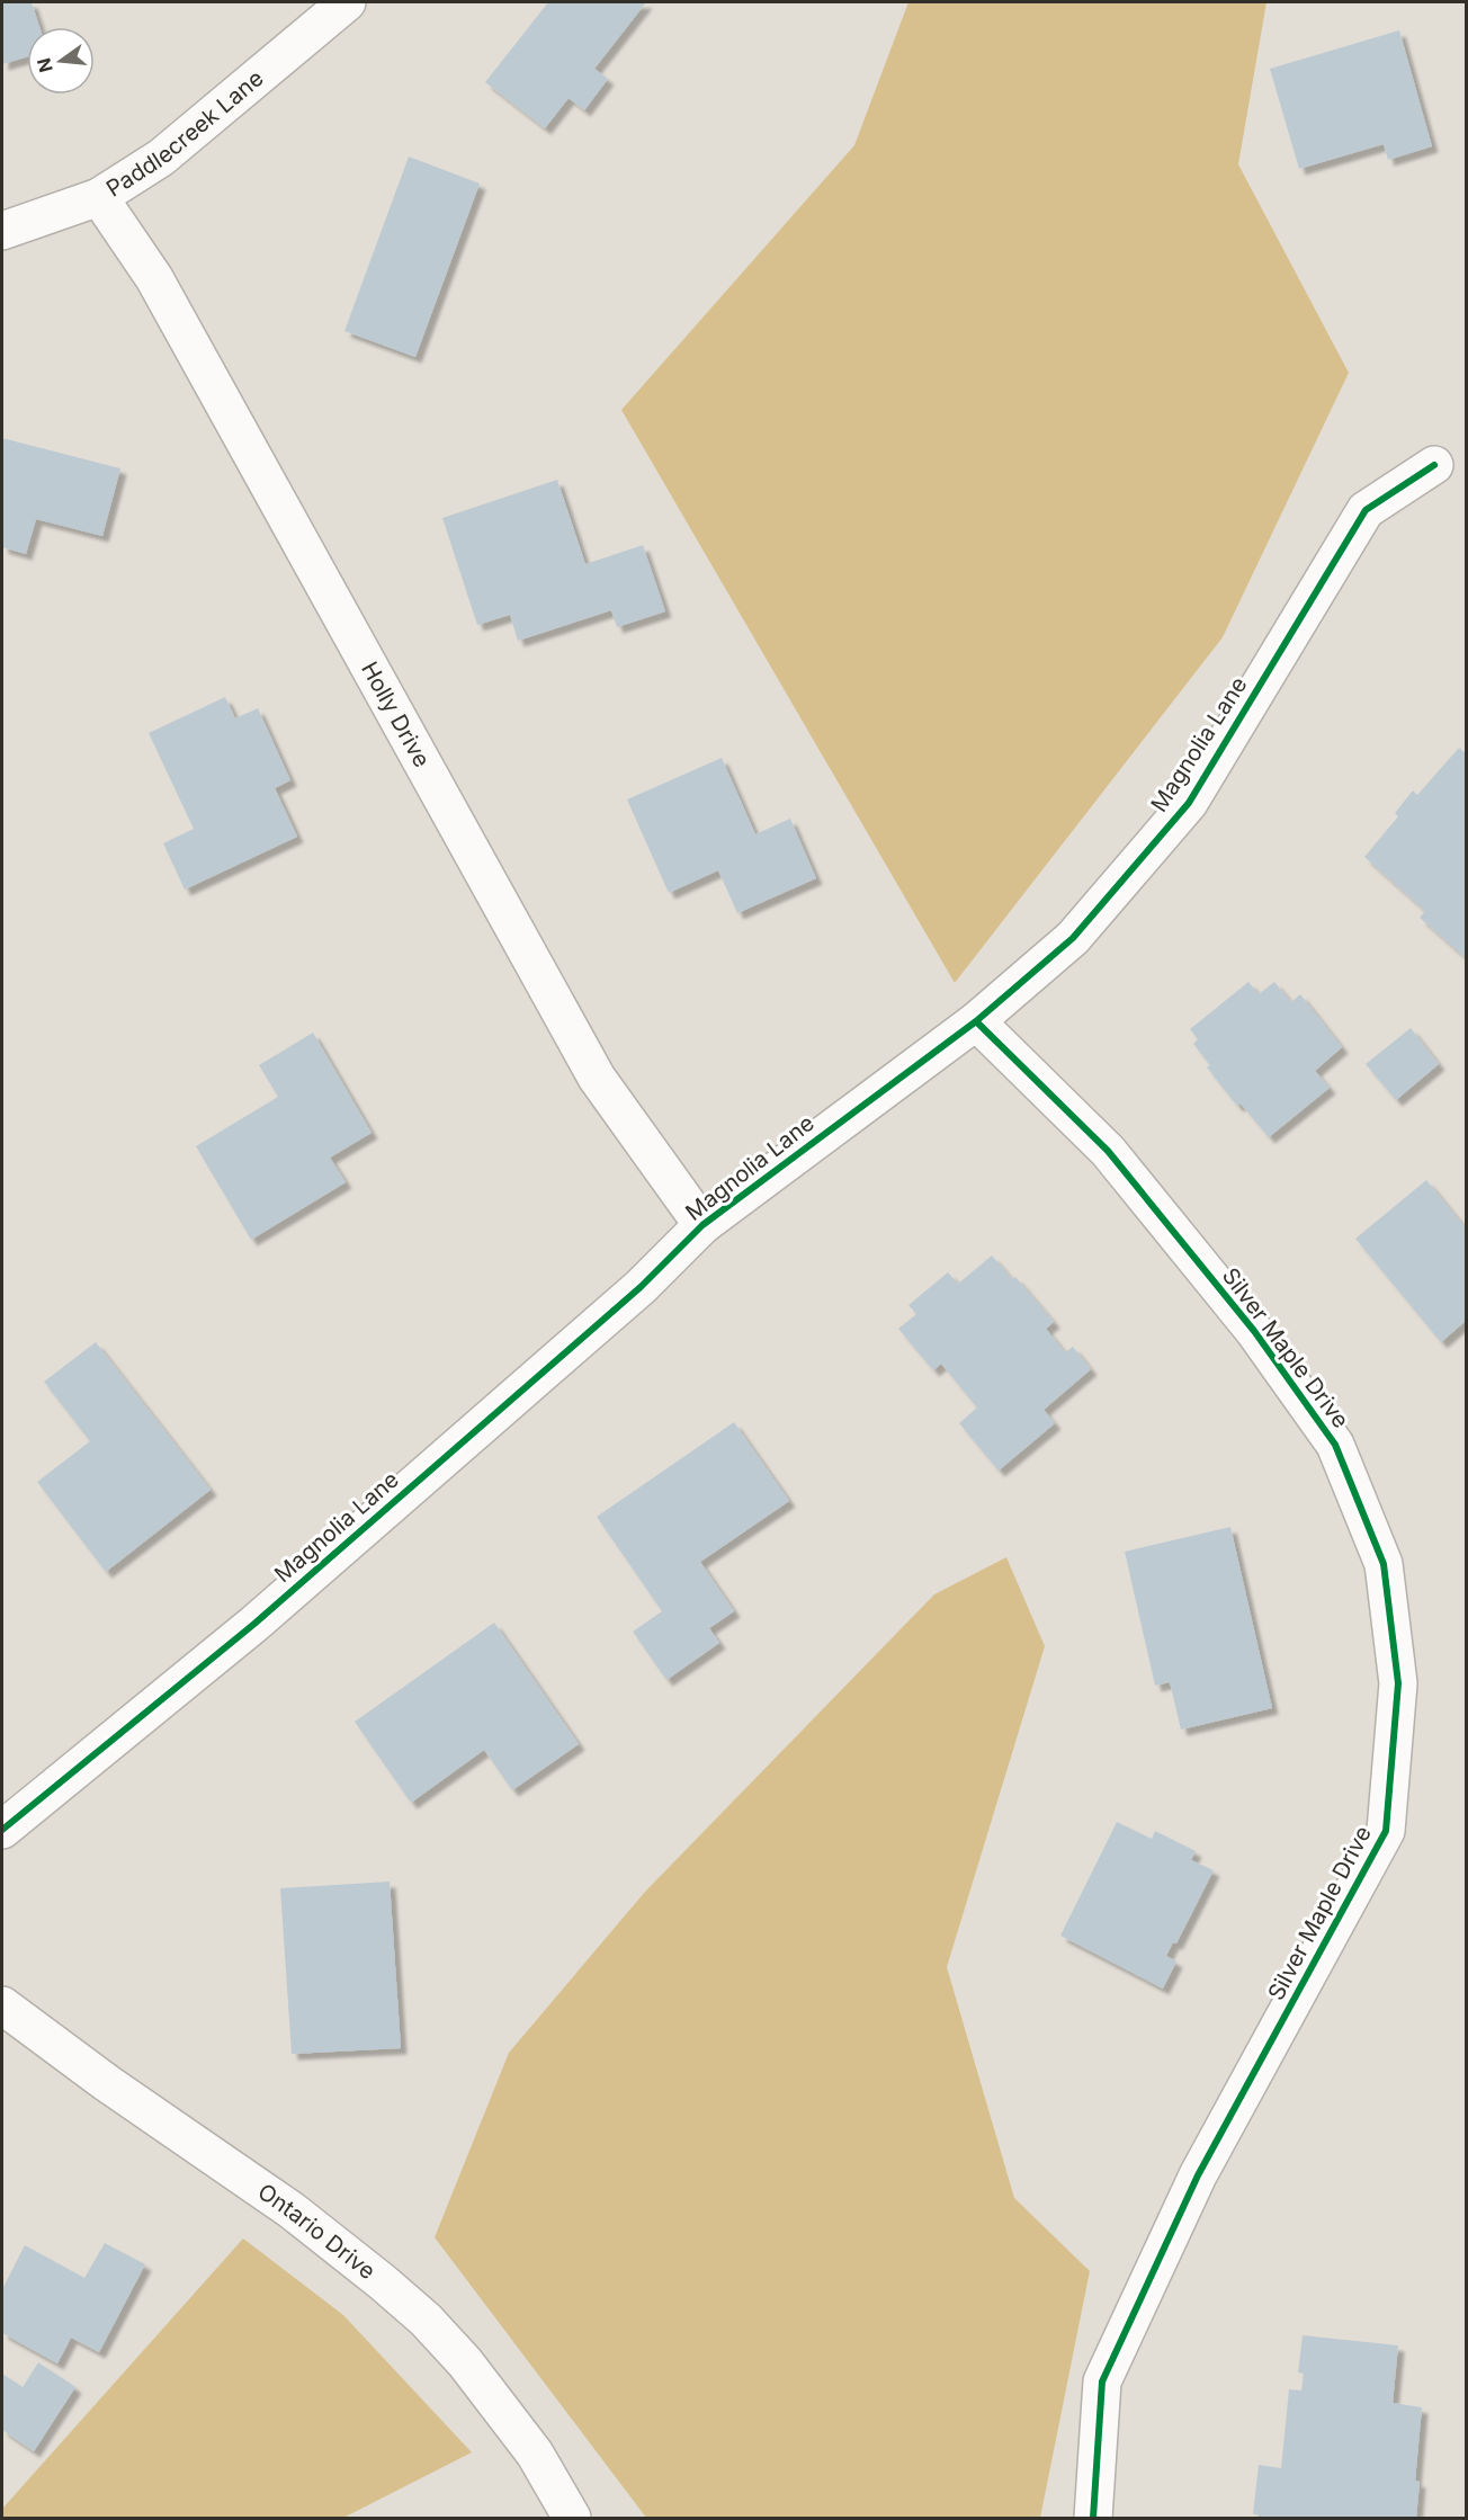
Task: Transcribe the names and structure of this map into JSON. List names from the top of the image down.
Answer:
{
  "streets": {
    "street": [
      "Paddlecreek Lane",
      "Holly Drive",
      "Magnolia Lane",
      "Silver Maple Drive",
      "Ontario Drive"
    ]
  },
  "crossings": [
    ["Paddlecreek Lane", "Holly Drive"],
    ["Holly Drive", "Magnolia Lane"],
    ["Magnolia Lane", "Silver Maple Drive"]
  ],
  "north": "left"
}
